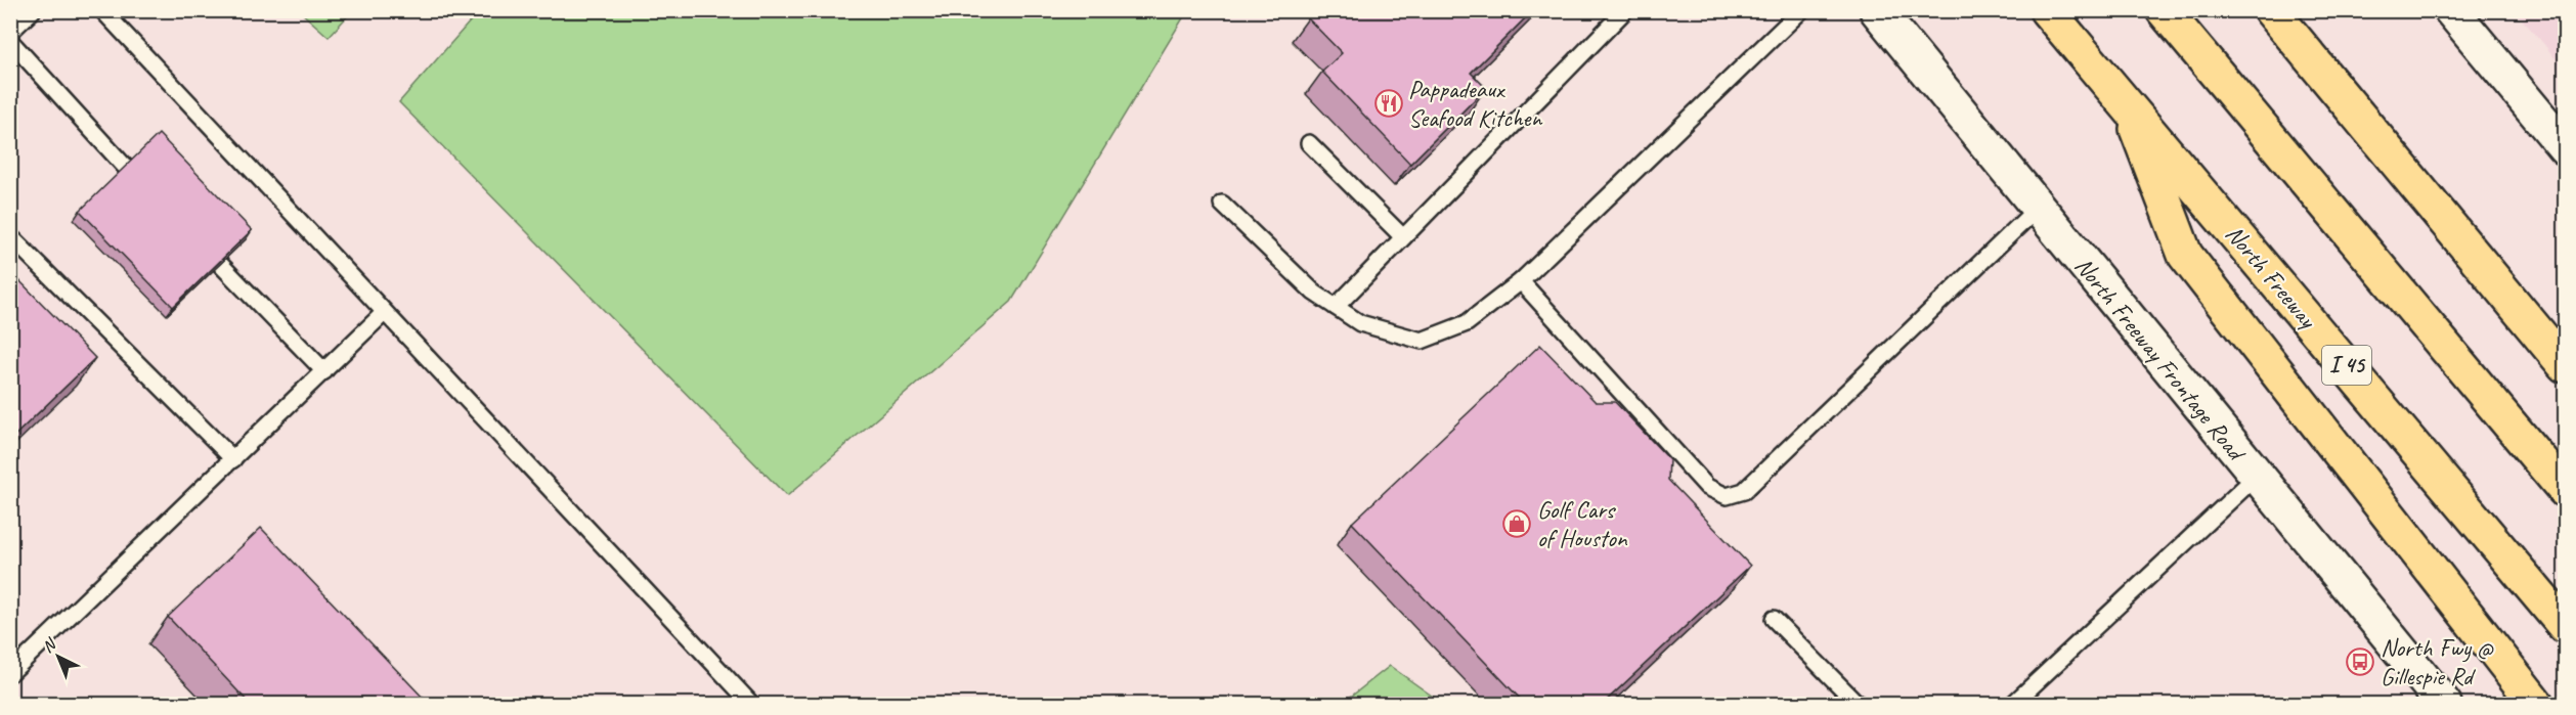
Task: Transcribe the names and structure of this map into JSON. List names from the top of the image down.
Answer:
{
  "streets": {
    "highway": ["North Freeway", "I 45"],
    "main road": ["North Freeway Frontage Road"]
  },
  "places": {
    "restaurant": ["Pappadeaux Seafood Kitchen"],
    "shop": ["Golf Cars of Houston"],
    "bus stop": ["North Fwy @ Gillespie Rd"]
  },
  "north": "top left"
}
